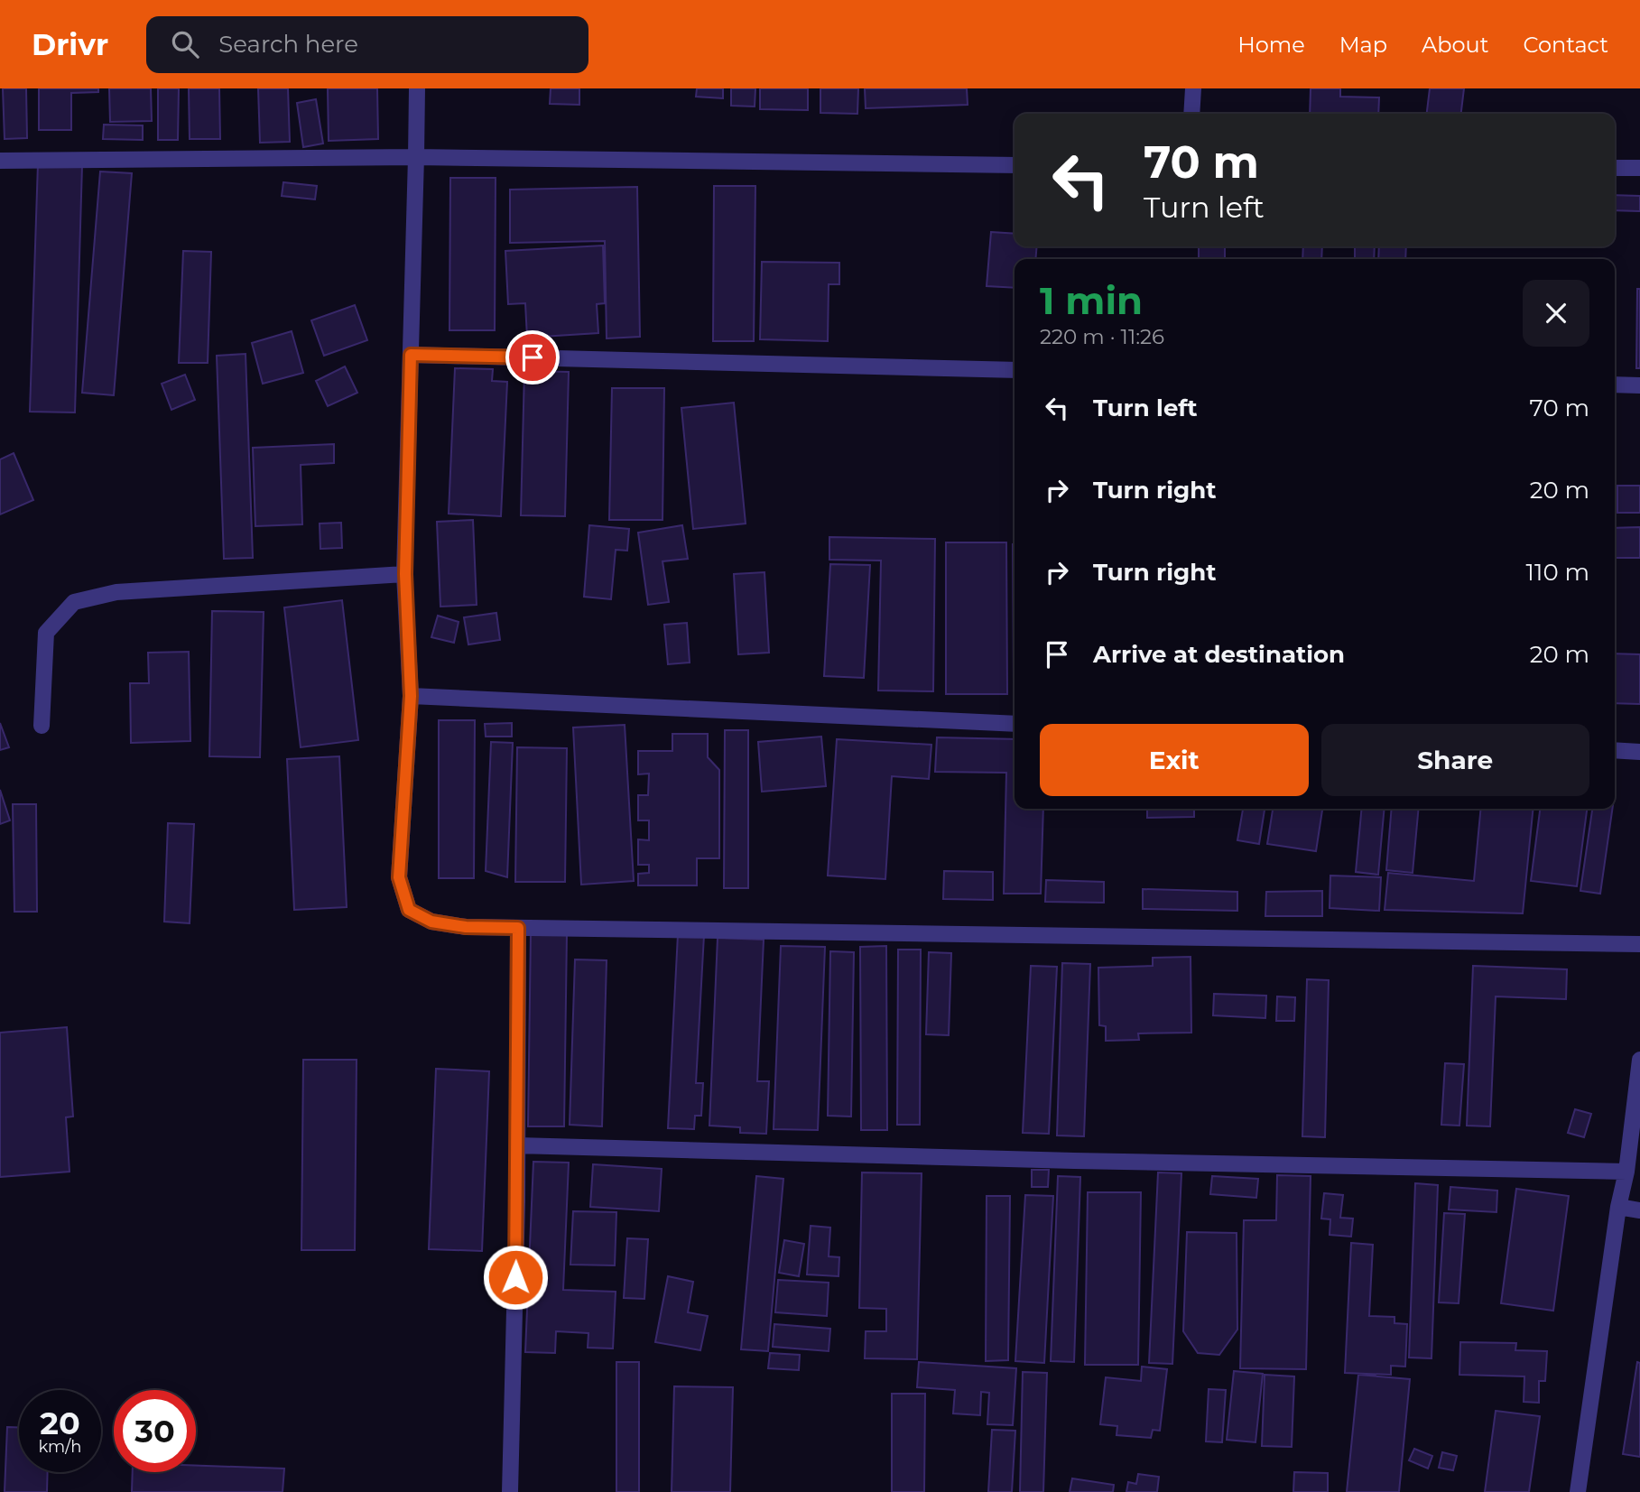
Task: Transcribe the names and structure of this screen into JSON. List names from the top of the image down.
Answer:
{
  "page": {
    "header": "Drivr",
    "search": "Search here",
    "nav": [
      "Home",
      "Map",
      "About",
      "Contact"
    ],
    "turn": ["70 m", "Turn left"],
    "heading": ["1 min", "220 m · 11:26"],
    "list": [
      {
        "name": "Turn left",
        "value": "70 m"
      },
      {
        "name": "Turn right",
        "value": "20 m"
      },
      {
        "name": "Turn right",
        "value": "110 m"
      },
      {
        "name": "Arrive at destination",
        "value": "20 m"
      }
    ],
    "buttons": ["Exit", "Share"],
    "speed": "20 km/h",
    "limit": "30"
  }
}
